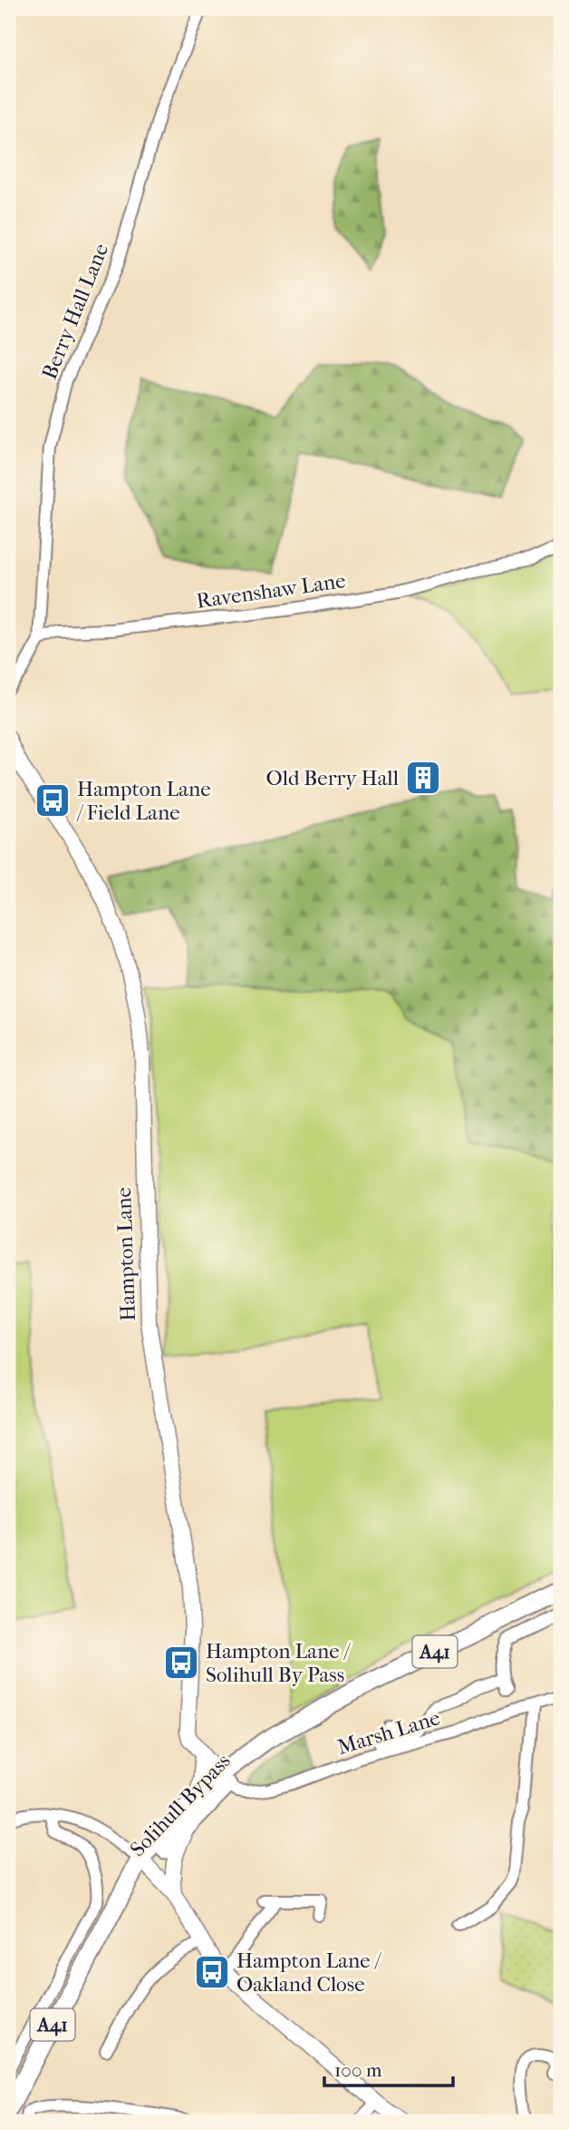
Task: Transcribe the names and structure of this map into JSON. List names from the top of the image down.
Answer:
{
  "streets": {
    "highway": ["A41", "Solihull Bypass"],
    "main road": ["Hampton Lane"],
    "street": ["Berry Hall Lane", "Ravenshaw Lane", "Marsh Lane"]
  },
  "crossings": [
    ["Berry Hall Lane", "Ravenshaw Lane"],
    ["Hampton Lane", "Marsh Lane"],
    ["Hampton Lane", "Solihull Bypass"],
    ["Marsh Lane", "Solihull Bypass"]
  ],
  "places": {
    "building": ["Old Berry Hall"],
    "bus stop": ["Hampton Lane / Field Lane", "Hampton Lane / Solihull By Pass", "Hampton Lane / Oakland Close"]
  },
  "scale_bar": "100 m"
}
